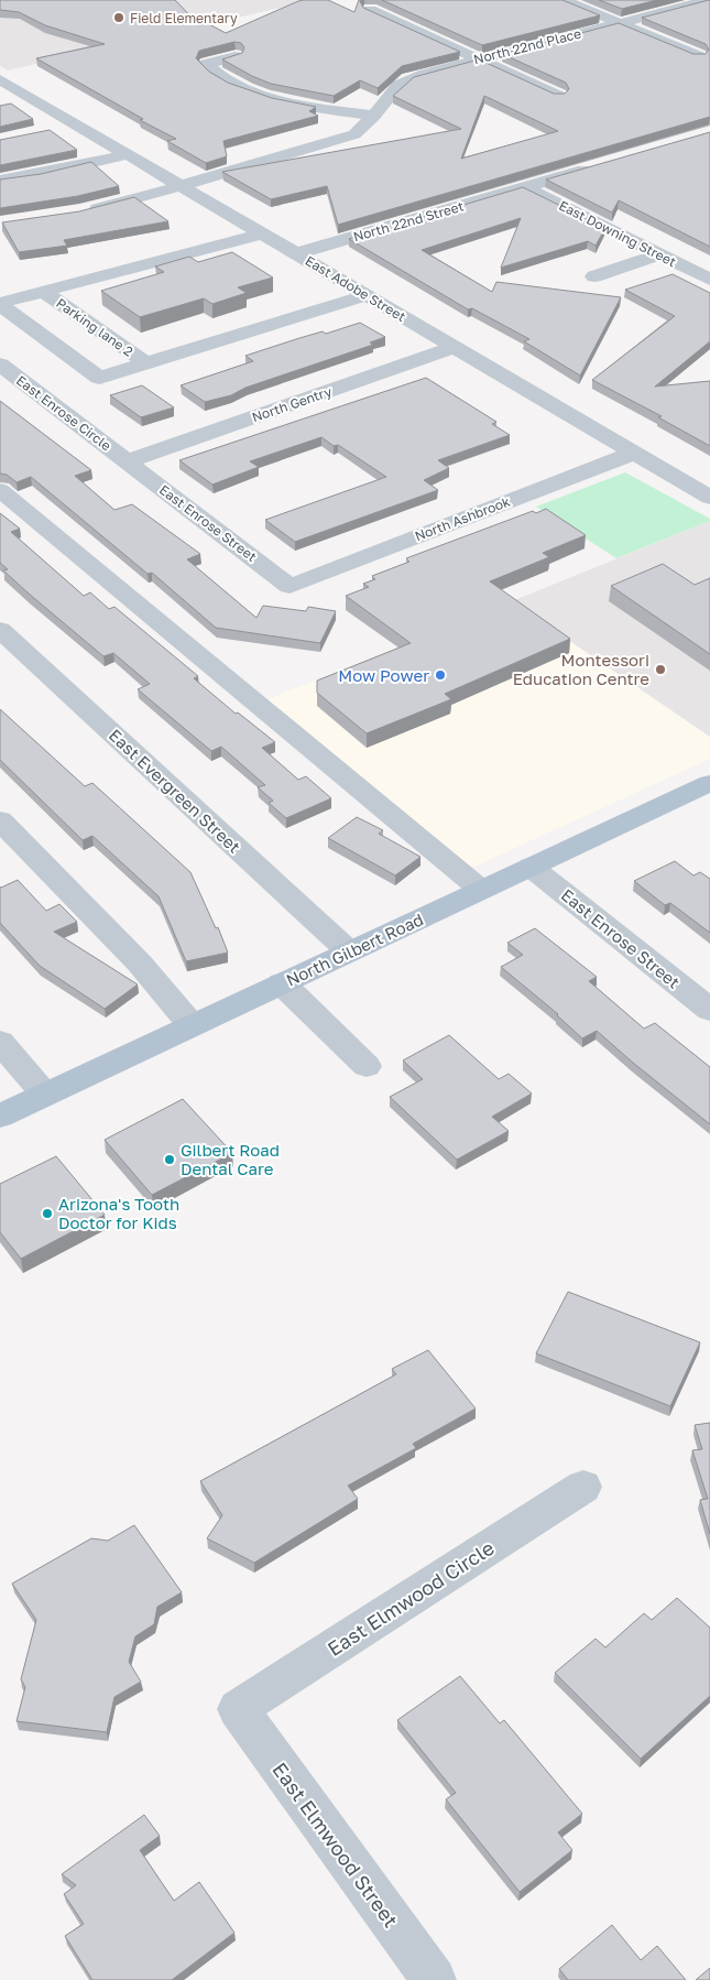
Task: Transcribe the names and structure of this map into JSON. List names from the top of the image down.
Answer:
{
  "streets": {
    "main road": ["North Gilbert Road"],
    "street": [
      "North 22nd Place",
      "North 22nd Street",
      "East Downing Street",
      "East Adobe Street",
      "Parking lane 2",
      "North Gentry",
      "East Enrose Circle",
      "North Ashbrook",
      "East Enrose Street",
      "East Evergreen Street",
      "East Elmwood Circle",
      "East Elmwood Street"
    ]
  },
  "crossings": [
    ["North 22nd Place", "East Adobe Street"],
    ["North 22nd Street", "East Downing Street"],
    ["North 22nd Street", "East Adobe Street"],
    ["East Adobe Street", "North Gentry"],
    ["East Adobe Street", "North Ashbrook"],
    ["North Gentry", "East Enrose Circle"],
    ["North Gentry", "East Enrose Street"],
    ["East Enrose Circle", "East Enrose Street"],
    ["North Ashbrook", "East Enrose Street"],
    ["East Enrose Street", "North Gilbert Road"],
    ["East Evergreen Street", "North Gilbert Road"],
    ["East Elmwood Circle", "East Elmwood Street"]
  ],
  "places": [
    "Field Elementary",
    "Montessori Education Centre",
    "Mow Power",
    "Gilbert Road Dental Care",
    "Arizona's Tooth Doctor for Kids"
  ]
}
